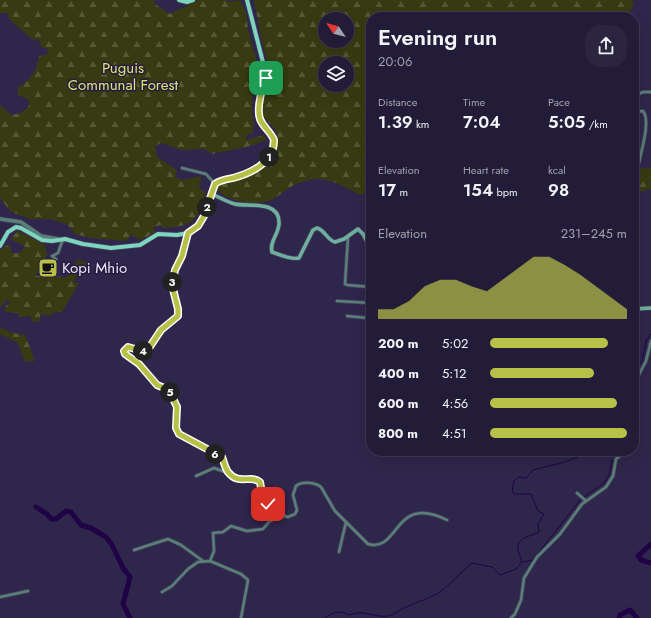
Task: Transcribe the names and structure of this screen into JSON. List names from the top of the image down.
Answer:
{
  "parks": ["Puguis Communal Forest"],
  "places": {
    "cafe": ["Kopi Mhio"]
  },
  "north": "top left",
  "page": {
    "heading": ["Evening run", "20:06"],
    "stats": [
      ["Distance", "1.39 km"],
      ["Time", "7:04"],
      ["Pace", "5:05 /km"],
      ["Elevation", "17 m"],
      ["Heart rate", "154 bpm"],
      ["kcal", "98"]
    ],
    "pins": [
      "1",
      "2",
      "3",
      "4",
      "5",
      "6"
    ],
    "chart": ["Elevation", "231–245 m"],
    "list": [
      {
        "name": "200 m",
        "note": "5:02"
      },
      {
        "name": "400 m",
        "note": "5:12"
      },
      {
        "name": "600 m",
        "note": "4:56"
      },
      {
        "name": "800 m",
        "note": "4:51"
      }
    ]
  }
}
